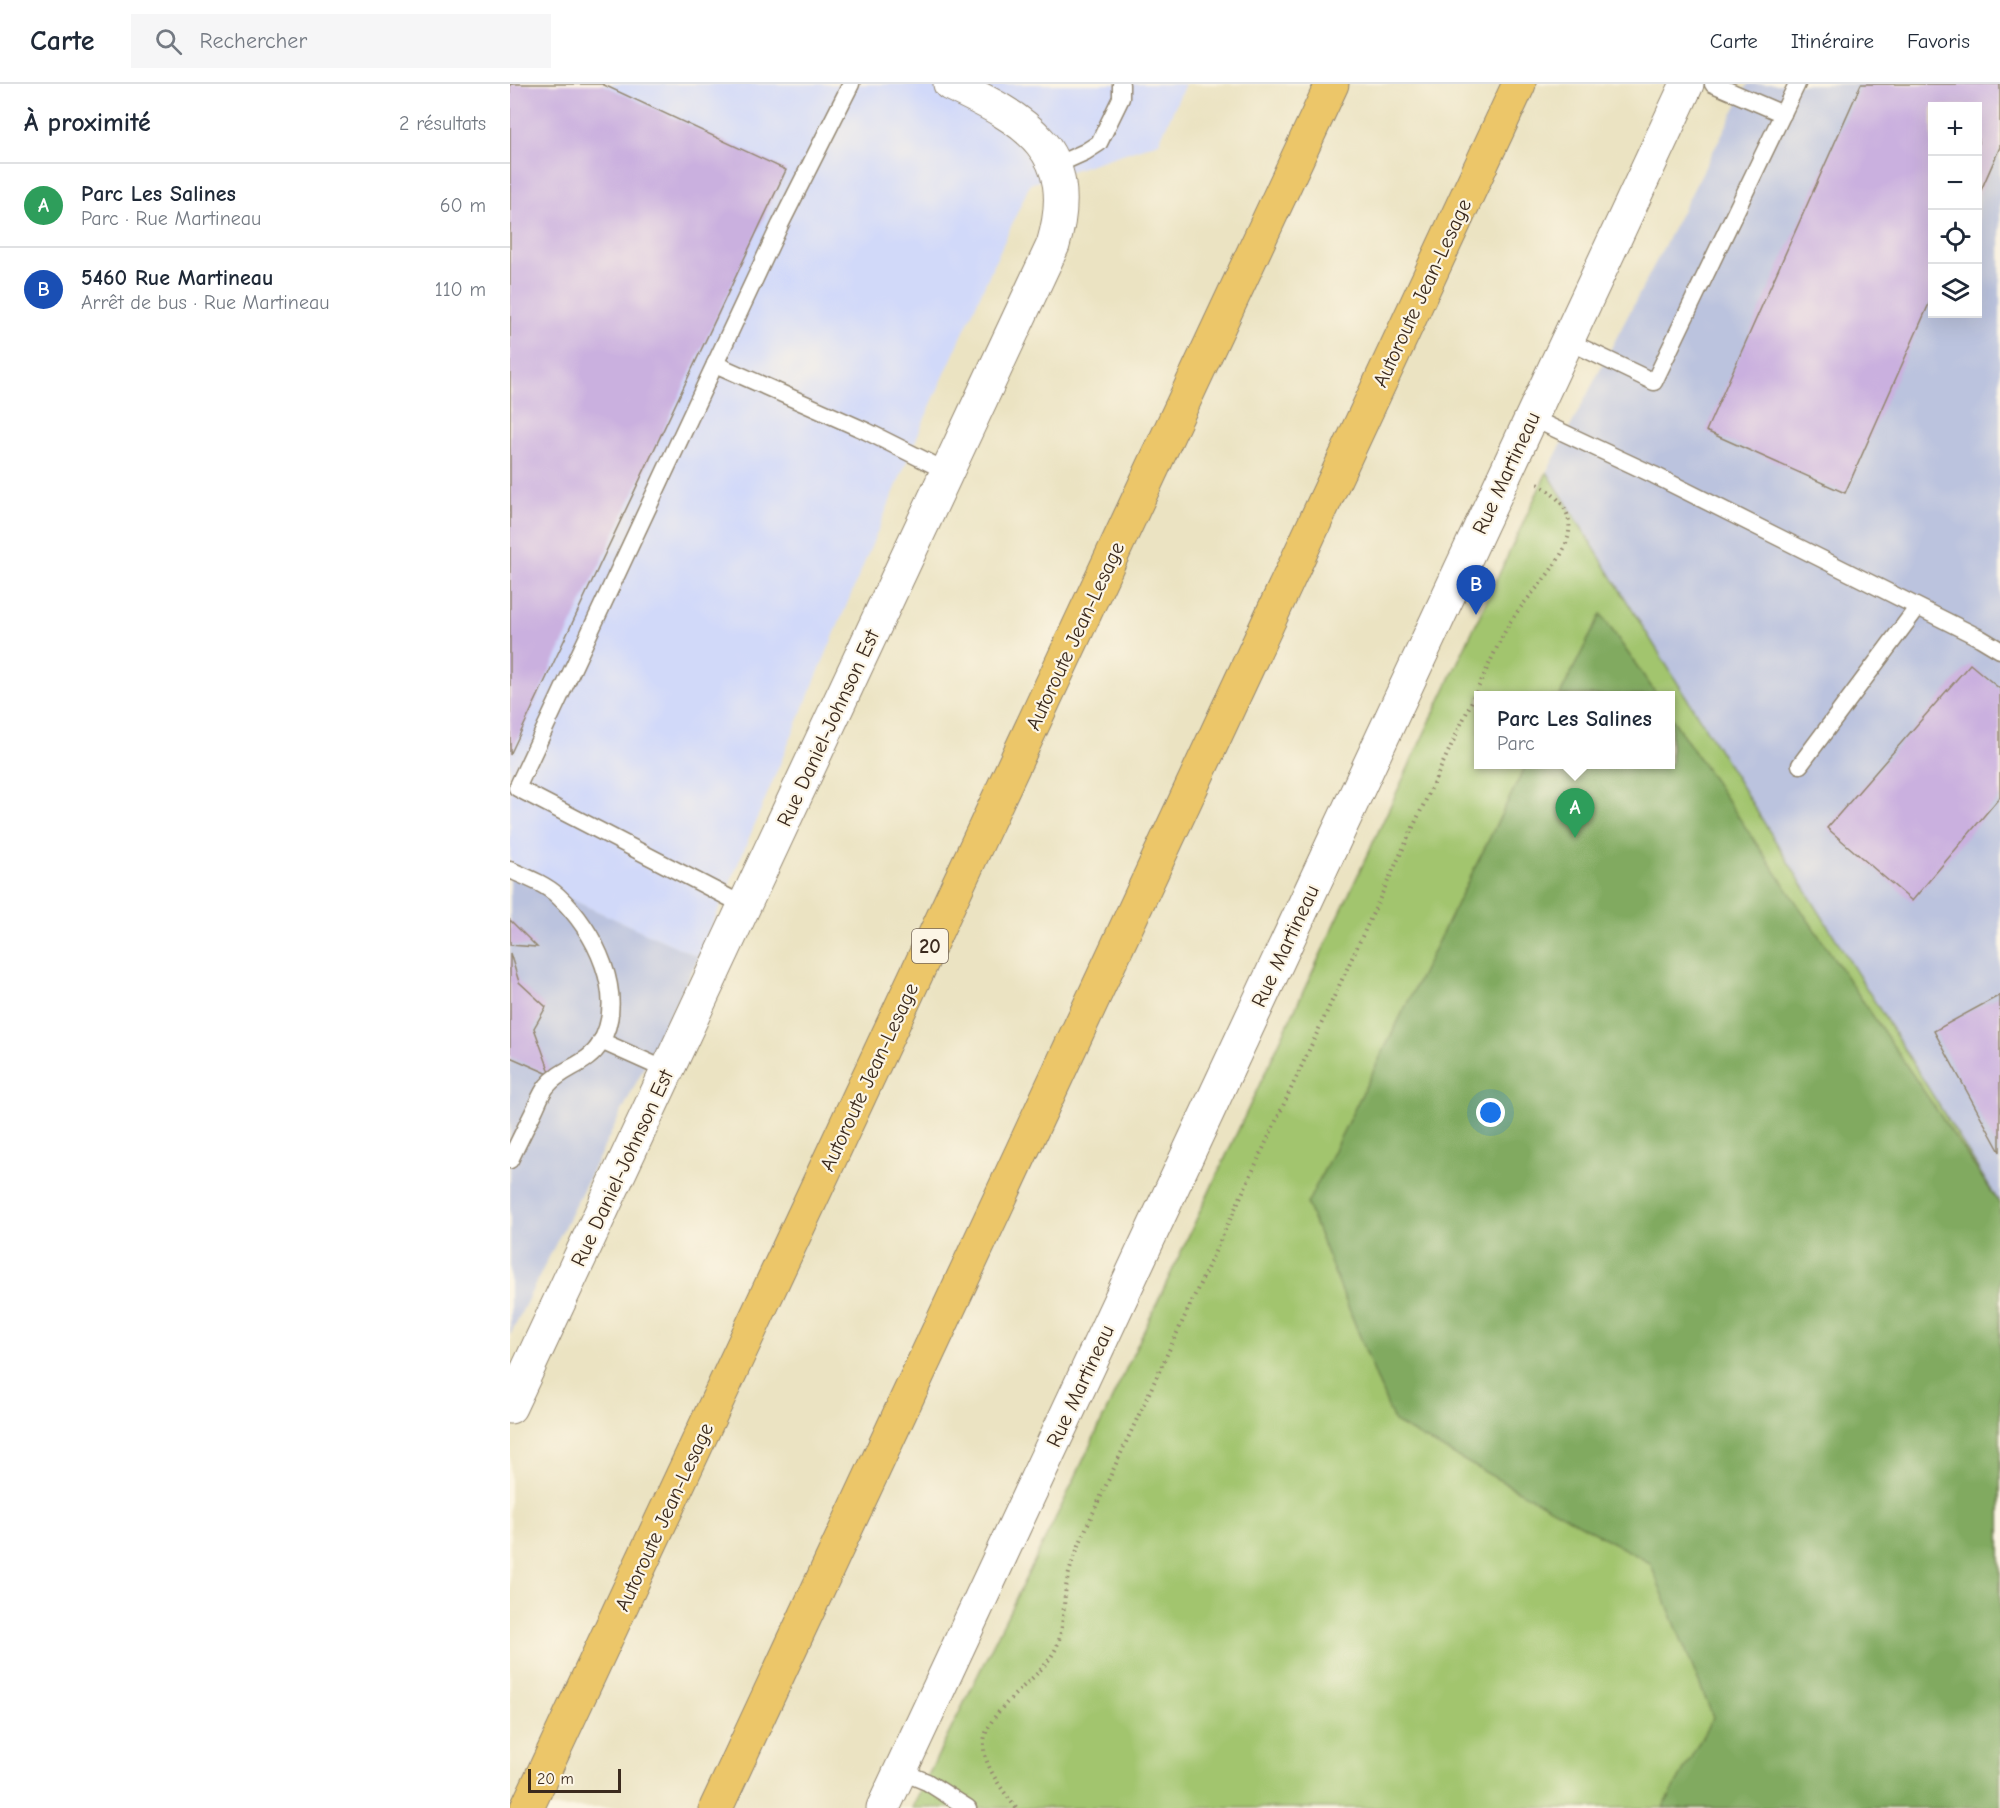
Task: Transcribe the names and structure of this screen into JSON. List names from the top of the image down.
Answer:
{
  "streets": {
    "highway": ["Autoroute Jean-Lesage", "20"],
    "street": ["Rue Martineau", "Rue Daniel-Johnson Est"]
  },
  "scale_bar": "20 m",
  "page": {
    "header": "Carte",
    "search": "Rechercher",
    "nav": ["Carte", "Itinéraire", "Favoris"],
    "heading": ["À proximité", "2 résultats"],
    "map_buttons": ["+", "−"],
    "list": [
      {
        "mark": "A",
        "name": "Parc Les Salines",
        "note": "Parc · Rue Martineau",
        "value": "60 m"
      },
      {
        "mark": "B",
        "name": "5460 Rue Martineau",
        "note": "Arrêt de bus · Rue Martineau",
        "value": "110 m"
      }
    ],
    "pins": ["B", "A"],
    "popup": ["Parc Les Salines", "Parc"],
    "scale": "20 m"
  }
}
